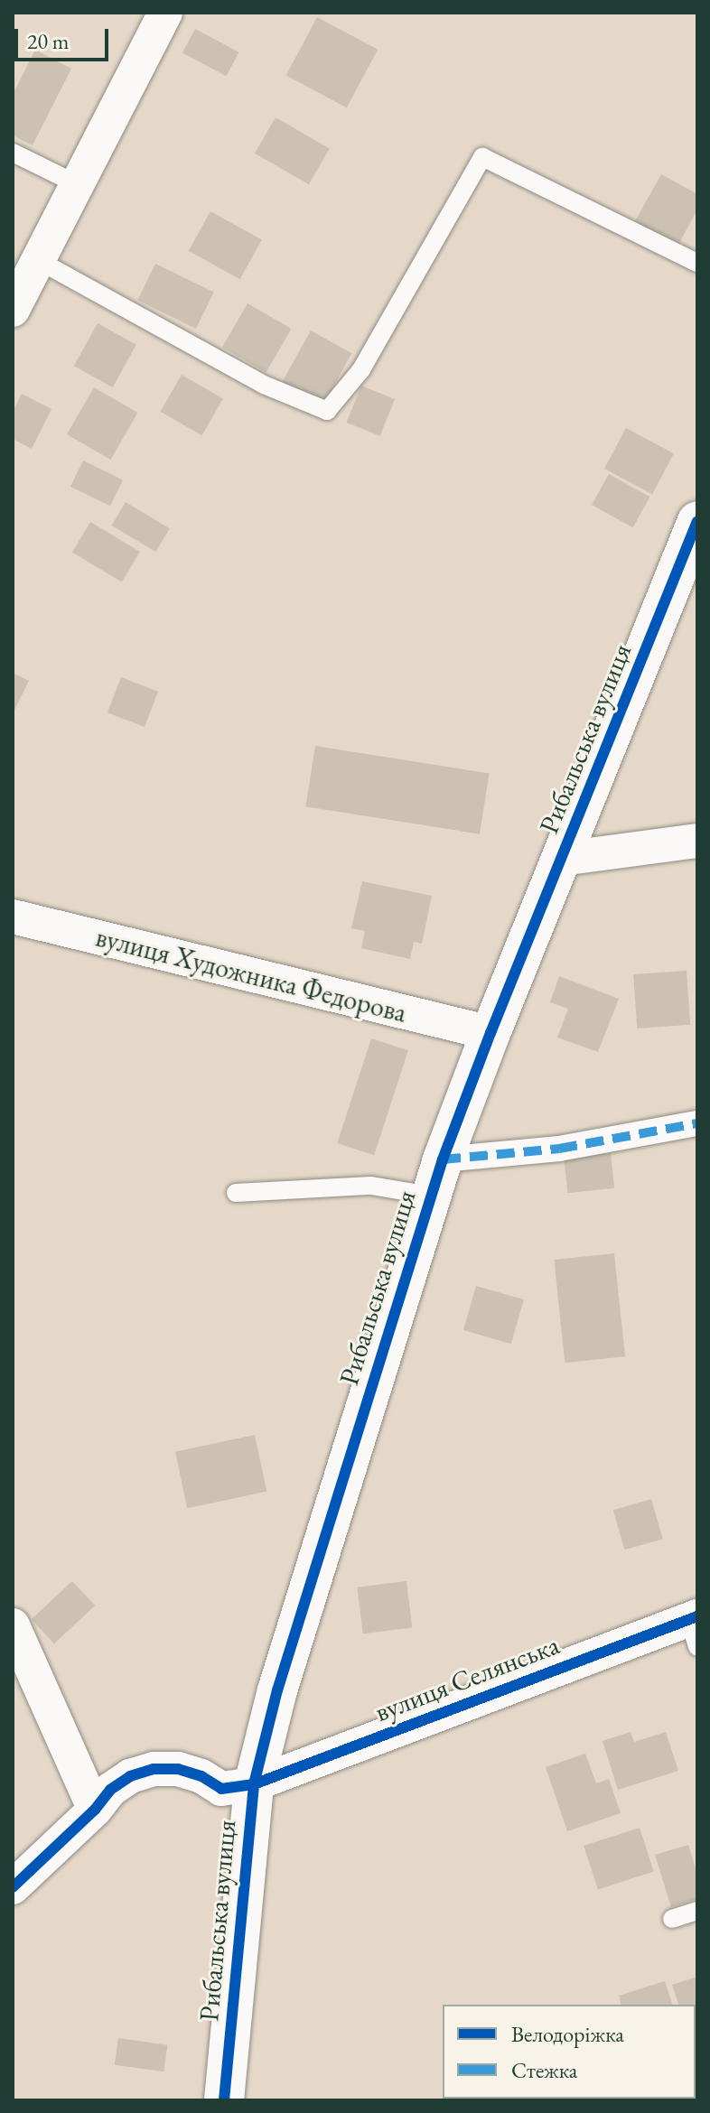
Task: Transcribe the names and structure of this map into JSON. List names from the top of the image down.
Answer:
{
  "streets": {
    "street": ["Рибальська вулиця", "вулиця Художника Федорова", "вулиця Селянська"]
  },
  "crossings": [
    ["Рибальська вулиця", "вулиця Художника Федорова"],
    ["Рибальська вулиця", "вулиця Селянська"]
  ],
  "legend": ["Велодоріжка", "Стежка"],
  "scale_bar": "20 m"
}
